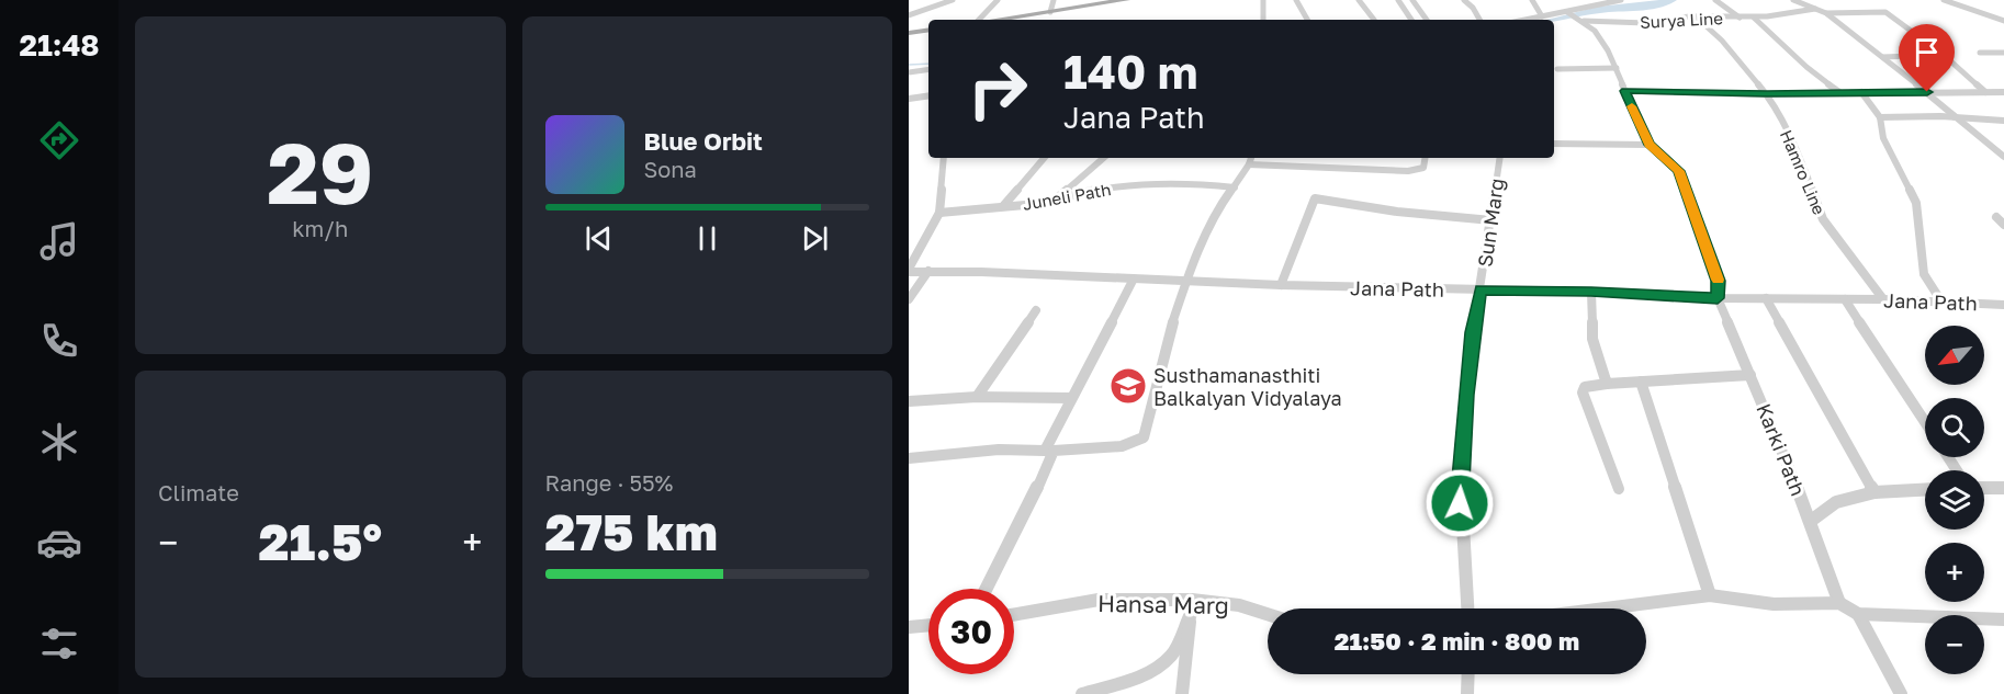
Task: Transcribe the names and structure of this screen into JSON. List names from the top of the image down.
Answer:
{
  "streets": {
    "street": [
      "Surya Line",
      "Hamro Line",
      "Juneli Path",
      "Sun Marg",
      "Jana Path",
      "Karki Path",
      "Hansa Marg"
    ]
  },
  "crossings": [
    ["Surya Line", "Hamro Line"],
    ["Hamro Line", "Jana Path"],
    ["Sun Marg", "Jana Path"],
    ["Jana Path", "Karki Path"]
  ],
  "places": {
    "school or university": ["Susthamanasthiti Balkalyan Vidyalaya"]
  },
  "north": "bottom left",
  "page": {
    "tabs": "21:48",
    "tile": [
      ["29", "km/h"],
      "Climate",
      ["Range · 55%", "275 km"]
    ],
    "turn": ["140 m", "Jana Path"],
    "song": ["Blue Orbit", "Sona"],
    "map_buttons": ["+", "−"],
    "heat": ["−", "21.5°", "+"],
    "limit": "30",
    "trip": "21:50 · 2 min · 800 m"
  }
}
